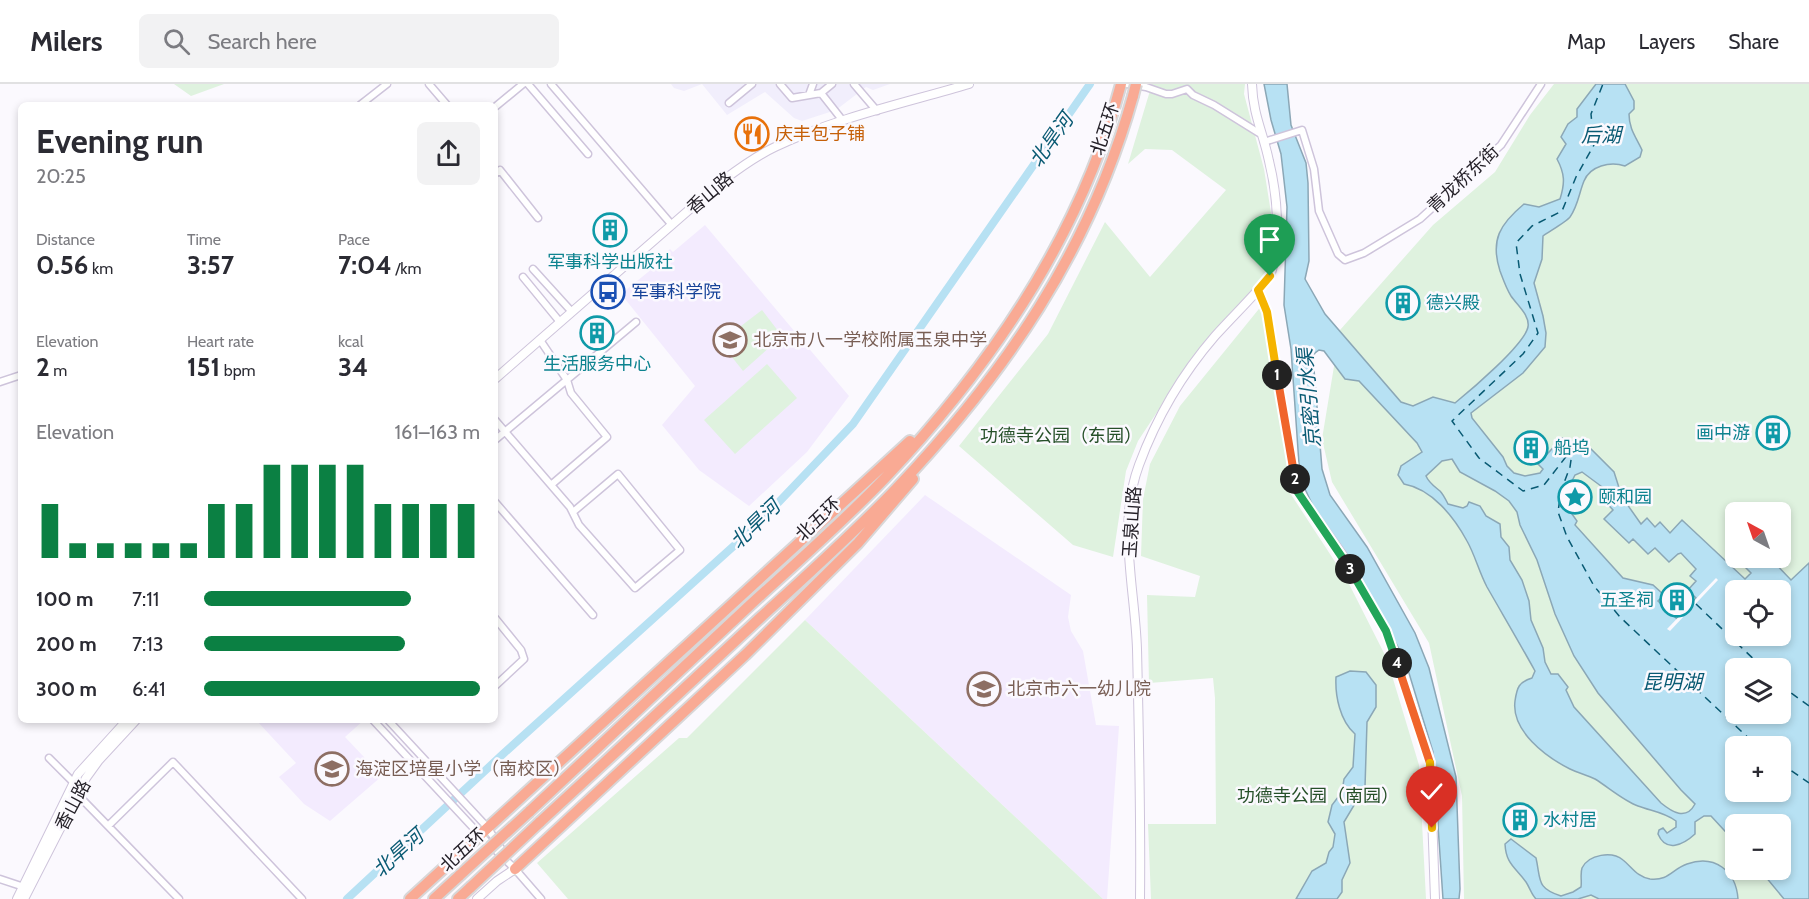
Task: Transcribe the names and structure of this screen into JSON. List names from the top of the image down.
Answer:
{
  "streets": {
    "highway": ["北五环"],
    "street": ["青龙桥东街", "香山路", "玉泉山路"]
  },
  "crossings": [
    ["青龙桥东街", "玉泉山路"]
  ],
  "water": [
    "后湖",
    "北旱河",
    "京密引水渠",
    "昆明湖"
  ],
  "parks": ["功德寺公园（东园）", "功德寺公园（南园）"],
  "places": {
    "restaurant": ["庆丰包子铺"],
    "building": [
      "军事科学出版社",
      "德兴殿",
      "生活服务中心",
      "画中游",
      "船坞",
      "五圣祠",
      "水村居"
    ],
    "bus stop": ["军事科学院"],
    "school or university": ["北京市八一学校附属玉泉中学", "北京市六一幼儿院", "海淀区培星小学（南校区）"],
    "place": ["颐和园"]
  },
  "north": "top left",
  "page": {
    "header": "Milers",
    "search": "Search here",
    "nav": ["Map", "Layers", "Share"],
    "heading": ["Evening run", "20:25"],
    "stats": [
      ["Distance", "0.56 km"],
      ["Time", "3:57"],
      ["Pace", "7:04 /km"],
      ["Elevation", "2 m"],
      ["Heart rate", "151 bpm"],
      ["kcal", "34"]
    ],
    "pins": [
      "1",
      "2",
      "3",
      "4"
    ],
    "chart": ["Elevation", "161–163 m"],
    "map_buttons": ["+", "−"],
    "list": [
      {
        "name": "100 m",
        "note": "7:11"
      },
      {
        "name": "200 m",
        "note": "7:13"
      },
      {
        "name": "300 m",
        "note": "6:41"
      }
    ]
  }
}
